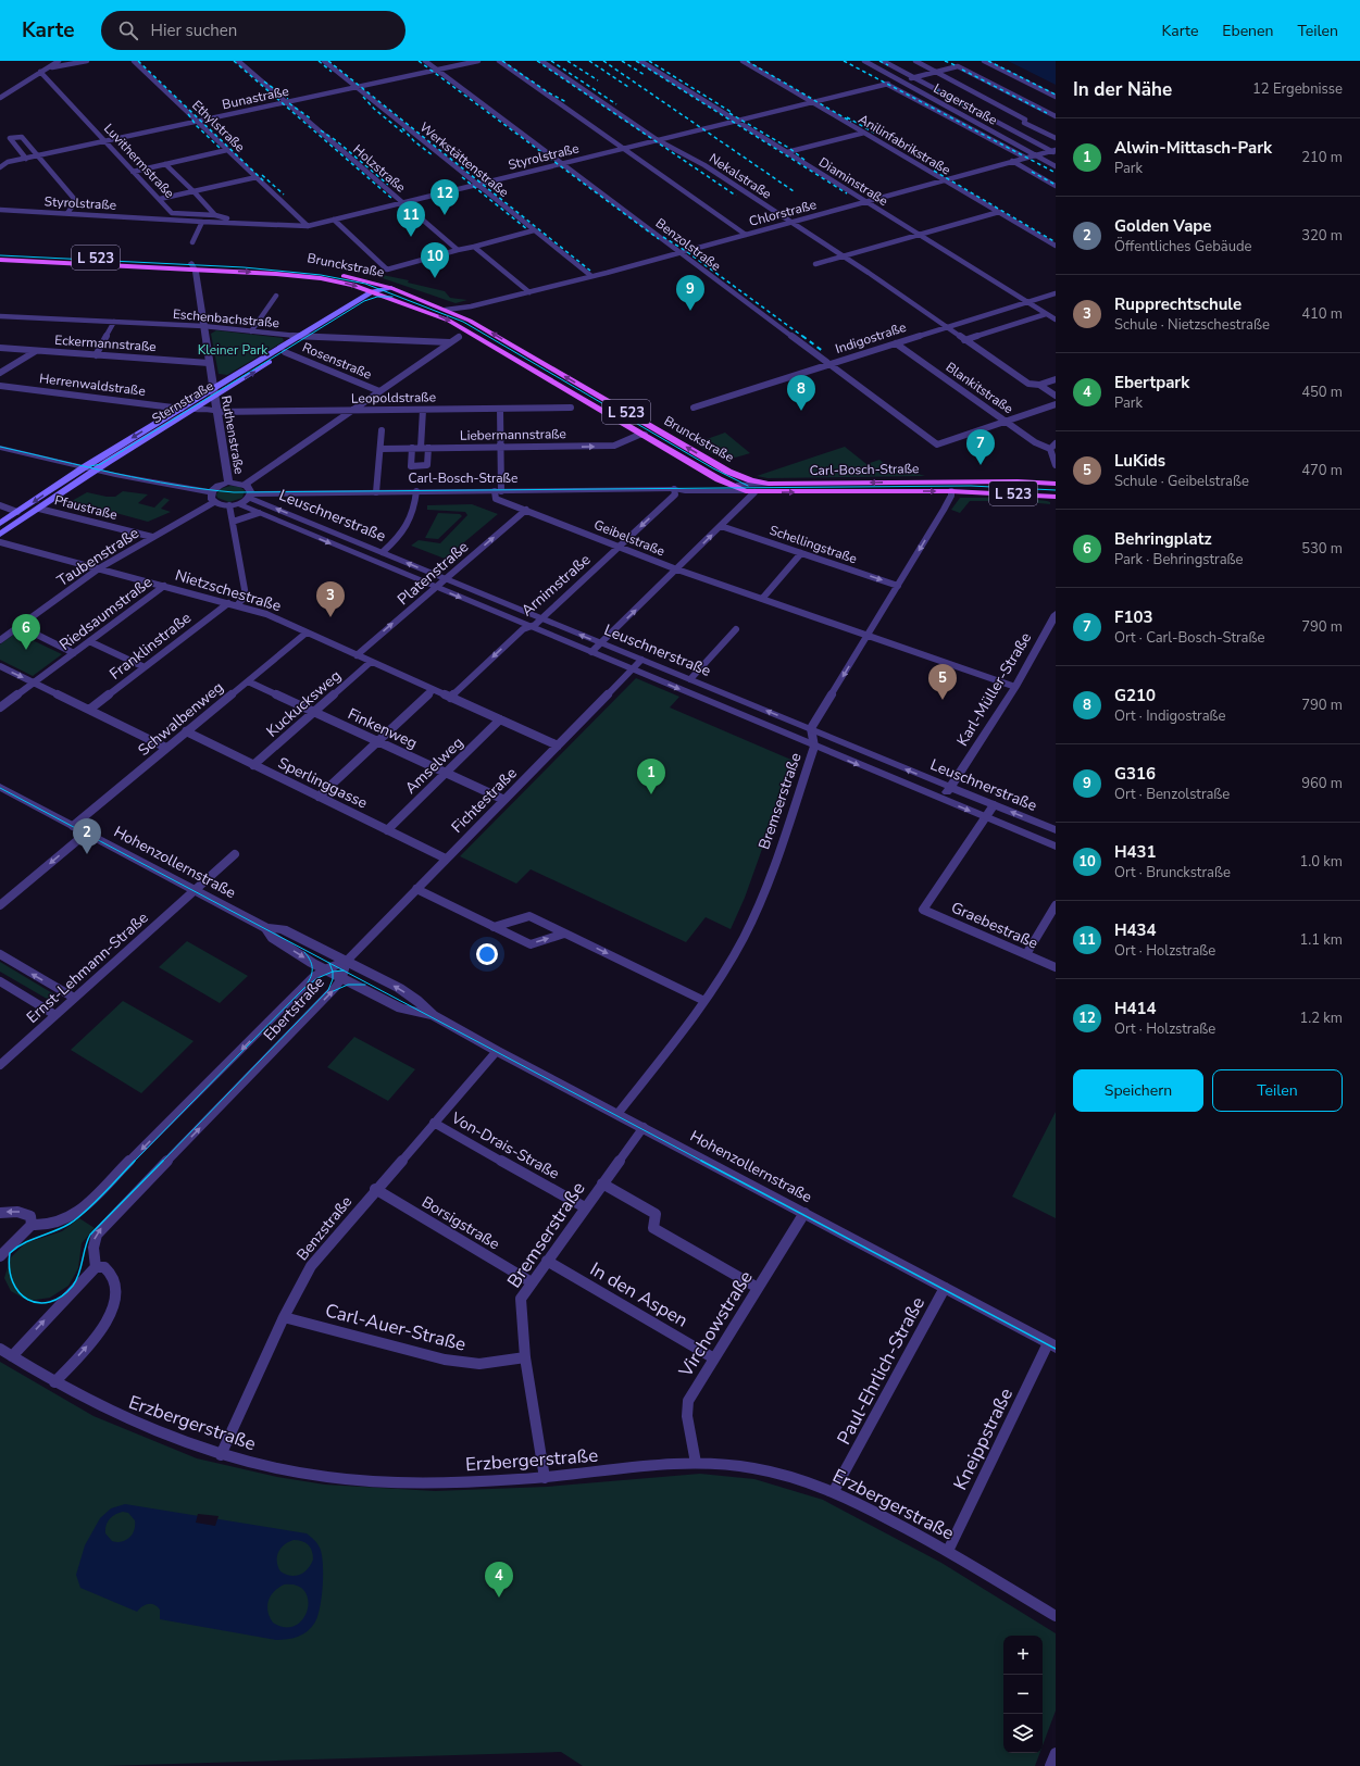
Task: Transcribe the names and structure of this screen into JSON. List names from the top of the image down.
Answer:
{
  "streets": {
    "main road": [
      "L 523",
      "Brunckstraße",
      "Sternstraße",
      "Carl-Bosch-Straße"
    ],
    "street": [
      "Bunastraße",
      "Lagerstraße",
      "Ethylstraße",
      "Anilinfabrikstraße",
      "Styrolstraße",
      "Werkstättenstraße",
      "Luvithermstraße",
      "Holzstraße",
      "Nekalstraße",
      "Diaminstraße",
      "Chlorstraße",
      "Benzolstraße",
      "Eschenbachstraße",
      "Indigostraße",
      "Eckermannstraße",
      "Rosenstraße",
      "Herrenwaldstraße",
      "Blankitstraße",
      "Leopoldstraße",
      "Ruthenstraße",
      "Liebermannstraße",
      "Pfaustraße",
      "Leuschnerstraße",
      "Geibelstraße",
      "Schellingstraße",
      "Taubenstraße",
      "Platenstraße",
      "Arnimstraße",
      "Nietzschestraße",
      "Riedsaumstraße",
      "Franklinstraße",
      "Karl-Müller-Straße",
      "Kuckucksweg",
      "Schwalbenweg",
      "Finkenweg",
      "Amselweg",
      "Sperlinggasse",
      "Fichtestraße",
      "Bremserstraße",
      "Hohenzollernstraße",
      "Graebestraße",
      "Ernst-Lehmann-Straße",
      "Ebertstraße",
      "Von-Drais-Straße",
      "Borsigstraße",
      "Benzstraße",
      "In den Aspen",
      "Virchowstraße",
      "Carl-Auer-Straße",
      "Paul-Ehrlich-Straße",
      "Erzbergerstraße",
      "Kneippstraße"
    ]
  },
  "crossings": [
    ["Bunastraße", "Ethylstraße"],
    ["Bunastraße", "Werkstättenstraße"],
    ["Bunastraße", "Luvithermstraße"],
    ["Bunastraße", "Holzstraße"],
    ["Bunastraße", "Benzolstraße"],
    ["Lagerstraße", "Chlorstraße"],
    ["Ethylstraße", "Styrolstraße"],
    ["Anilinfabrikstraße", "Styrolstraße"],
    ["Anilinfabrikstraße", "Chlorstraße"],
    ["Styrolstraße", "Werkstättenstraße"],
    ["Styrolstraße", "Luvithermstraße"],
    ["Styrolstraße", "Holzstraße"],
    ["Styrolstraße", "Nekalstraße"],
    ["Styrolstraße", "Diaminstraße"],
    ["Styrolstraße", "Chlorstraße"],
    ["Styrolstraße", "Benzolstraße"],
    ["Werkstättenstraße", "Chlorstraße"],
    ["Nekalstraße", "Chlorstraße"],
    ["Nekalstraße", "Indigostraße"],
    ["Diaminstraße", "Chlorstraße"],
    ["Diaminstraße", "Indigostraße"],
    ["Chlorstraße", "Benzolstraße"],
    ["Benzolstraße", "Indigostraße"],
    ["Benzolstraße", "Blankitstraße"],
    ["Brunckstraße", "Sternstraße"],
    ["Brunckstraße", "Ruthenstraße"],
    ["Brunckstraße", "Liebermannstraße"],
    ["Brunckstraße", "Carl-Bosch-Straße"],
    ["Eschenbachstraße", "Sternstraße"],
    ["Eschenbachstraße", "Ruthenstraße"],
    ["Indigostraße", "Blankitstraße"],
    ["Eckermannstraße", "Ruthenstraße"],
    ["Rosenstraße", "Sternstraße"],
    ["Herrenwaldstraße", "Sternstraße"],
    ["Leopoldstraße", "Ruthenstraße"],
    ["Sternstraße", "Ruthenstraße"],
    ["Sternstraße", "Pfaustraße"],
    ["Carl-Bosch-Straße", "Leuschnerstraße"],
    ["Carl-Bosch-Straße", "Geibelstraße"],
    ["Carl-Bosch-Straße", "Arnimstraße"],
    ["Pfaustraße", "Taubenstraße"],
    ["Leuschnerstraße", "Taubenstraße"],
    ["Leuschnerstraße", "Platenstraße"],
    ["Leuschnerstraße", "Arnimstraße"],
    ["Leuschnerstraße", "Karl-Müller-Straße"],
    ["Leuschnerstraße", "Fichtestraße"],
    ["Leuschnerstraße", "Bremserstraße"],
    ["Leuschnerstraße", "Graebestraße"],
    ["Geibelstraße", "Platenstraße"],
    ["Geibelstraße", "Arnimstraße"],
    ["Geibelstraße", "Karl-Müller-Straße"],
    ["Taubenstraße", "Nietzschestraße"],
    ["Platenstraße", "Nietzschestraße"],
    ["Arnimstraße", "Nietzschestraße"],
    ["Nietzschestraße", "Riedsaumstraße"],
    ["Nietzschestraße", "Franklinstraße"],
    ["Nietzschestraße", "Kuckucksweg"],
    ["Nietzschestraße", "Schwalbenweg"],
    ["Nietzschestraße", "Amselweg"],
    ["Nietzschestraße", "Fichtestraße"],
    ["Kuckucksweg", "Finkenweg"],
    ["Kuckucksweg", "Sperlinggasse"],
    ["Schwalbenweg", "Finkenweg"],
    ["Schwalbenweg", "Sperlinggasse"],
    ["Schwalbenweg", "Hohenzollernstraße"],
    ["Finkenweg", "Amselweg"],
    ["Finkenweg", "Fichtestraße"],
    ["Amselweg", "Sperlinggasse"],
    ["Sperlinggasse", "Fichtestraße"],
    ["Fichtestraße", "Hohenzollernstraße"],
    ["Fichtestraße", "Ebertstraße"],
    ["Bremserstraße", "Hohenzollernstraße"],
    ["Bremserstraße", "Von-Drais-Straße"],
    ["Bremserstraße", "Borsigstraße"],
    ["Bremserstraße", "In den Aspen"],
    ["Bremserstraße", "Carl-Auer-Straße"],
    ["Bremserstraße", "Erzbergerstraße"],
    ["Hohenzollernstraße", "Ernst-Lehmann-Straße"],
    ["Hohenzollernstraße", "Ebertstraße"],
    ["Hohenzollernstraße", "Benzstraße"],
    ["Hohenzollernstraße", "Virchowstraße"],
    ["Hohenzollernstraße", "Paul-Ehrlich-Straße"],
    ["Hohenzollernstraße", "Kneippstraße"],
    ["Von-Drais-Straße", "Benzstraße"],
    ["Borsigstraße", "Benzstraße"],
    ["Benzstraße", "Carl-Auer-Straße"],
    ["Benzstraße", "Erzbergerstraße"],
    ["In den Aspen", "Virchowstraße"],
    ["Virchowstraße", "Erzbergerstraße"],
    ["Paul-Ehrlich-Straße", "Erzbergerstraße"],
    ["Erzbergerstraße", "Kneippstraße"]
  ],
  "one_way": ["Liebermannstraße", "Schellingstraße", "Platenstraße"],
  "parks": ["Kleiner Park"],
  "page": {
    "header": "Karte",
    "search": "Hier suchen",
    "nav": ["Karte", "Ebenen", "Teilen"],
    "heading": ["In der Nähe", "12 Ergebnisse"],
    "list": [
      {
        "mark": "1",
        "name": "Alwin-Mittasch-Park",
        "note": "Park",
        "value": "210 m"
      },
      {
        "mark": "2",
        "name": "Golden Vape",
        "note": "Öffentliches Gebäude",
        "value": "320 m"
      },
      {
        "mark": "3",
        "name": "Rupprechtschule",
        "note": "Schule · Nietzschestraße",
        "value": "410 m"
      },
      {
        "mark": "4",
        "name": "Ebertpark",
        "note": "Park",
        "value": "450 m"
      },
      {
        "mark": "5",
        "name": "LuKids",
        "note": "Schule · Geibelstraße",
        "value": "470 m"
      },
      {
        "mark": "6",
        "name": "Behringplatz",
        "note": "Park · Behringstraße",
        "value": "530 m"
      },
      {
        "mark": "7",
        "name": "F103",
        "note": "Ort · Carl-Bosch-Straße",
        "value": "790 m"
      },
      {
        "mark": "8",
        "name": "G210",
        "note": "Ort · Indigostraße",
        "value": "790 m"
      },
      {
        "mark": "9",
        "name": "G316",
        "note": "Ort · Benzolstraße",
        "value": "960 m"
      },
      {
        "mark": "10",
        "name": "H431",
        "note": "Ort · Brunckstraße",
        "value": "1.0 km"
      },
      {
        "mark": "11",
        "name": "H434",
        "note": "Ort · Holzstraße",
        "value": "1.1 km"
      },
      {
        "mark": "12",
        "name": "H414",
        "note": "Ort · Holzstraße",
        "value": "1.2 km"
      }
    ],
    "pins": [
      "12",
      "11",
      "10",
      "9",
      "8",
      "7",
      "3",
      "6",
      "5",
      "1",
      "2",
      "4"
    ],
    "buttons": ["Speichern", "Teilen"],
    "map_buttons": ["+", "−"]
  }
}
